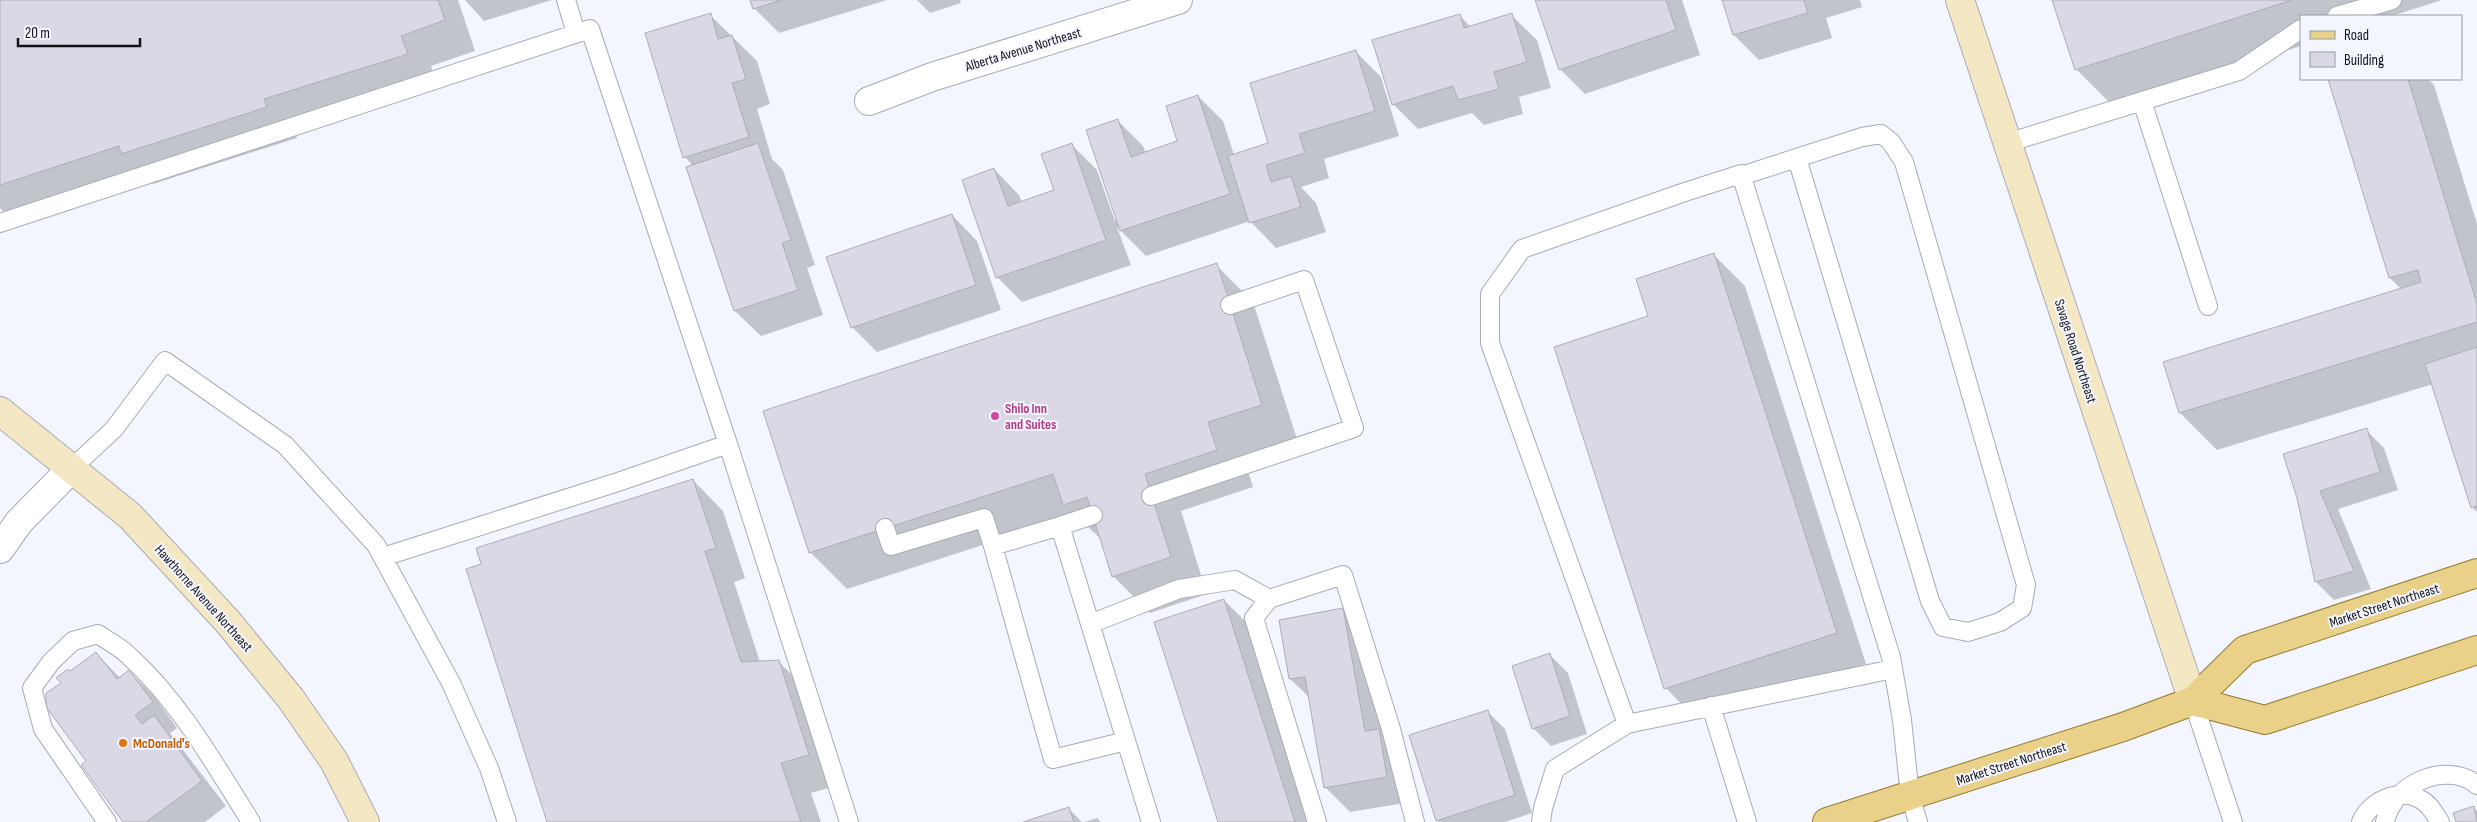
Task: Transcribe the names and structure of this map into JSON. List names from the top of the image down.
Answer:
{
  "streets": {
    "main road": ["Market Street Northeast"],
    "street": ["Alberta Avenue Northeast", "Savage Road Northeast", "Hawthorne Avenue Northeast"]
  },
  "crossings": [
    ["Savage Road Northeast", "Market Street Northeast"]
  ],
  "places": ["Shilo Inn and Suites", "McDonald's"],
  "legend": ["Road", "Building"],
  "scale_bar": "20 m"
}
